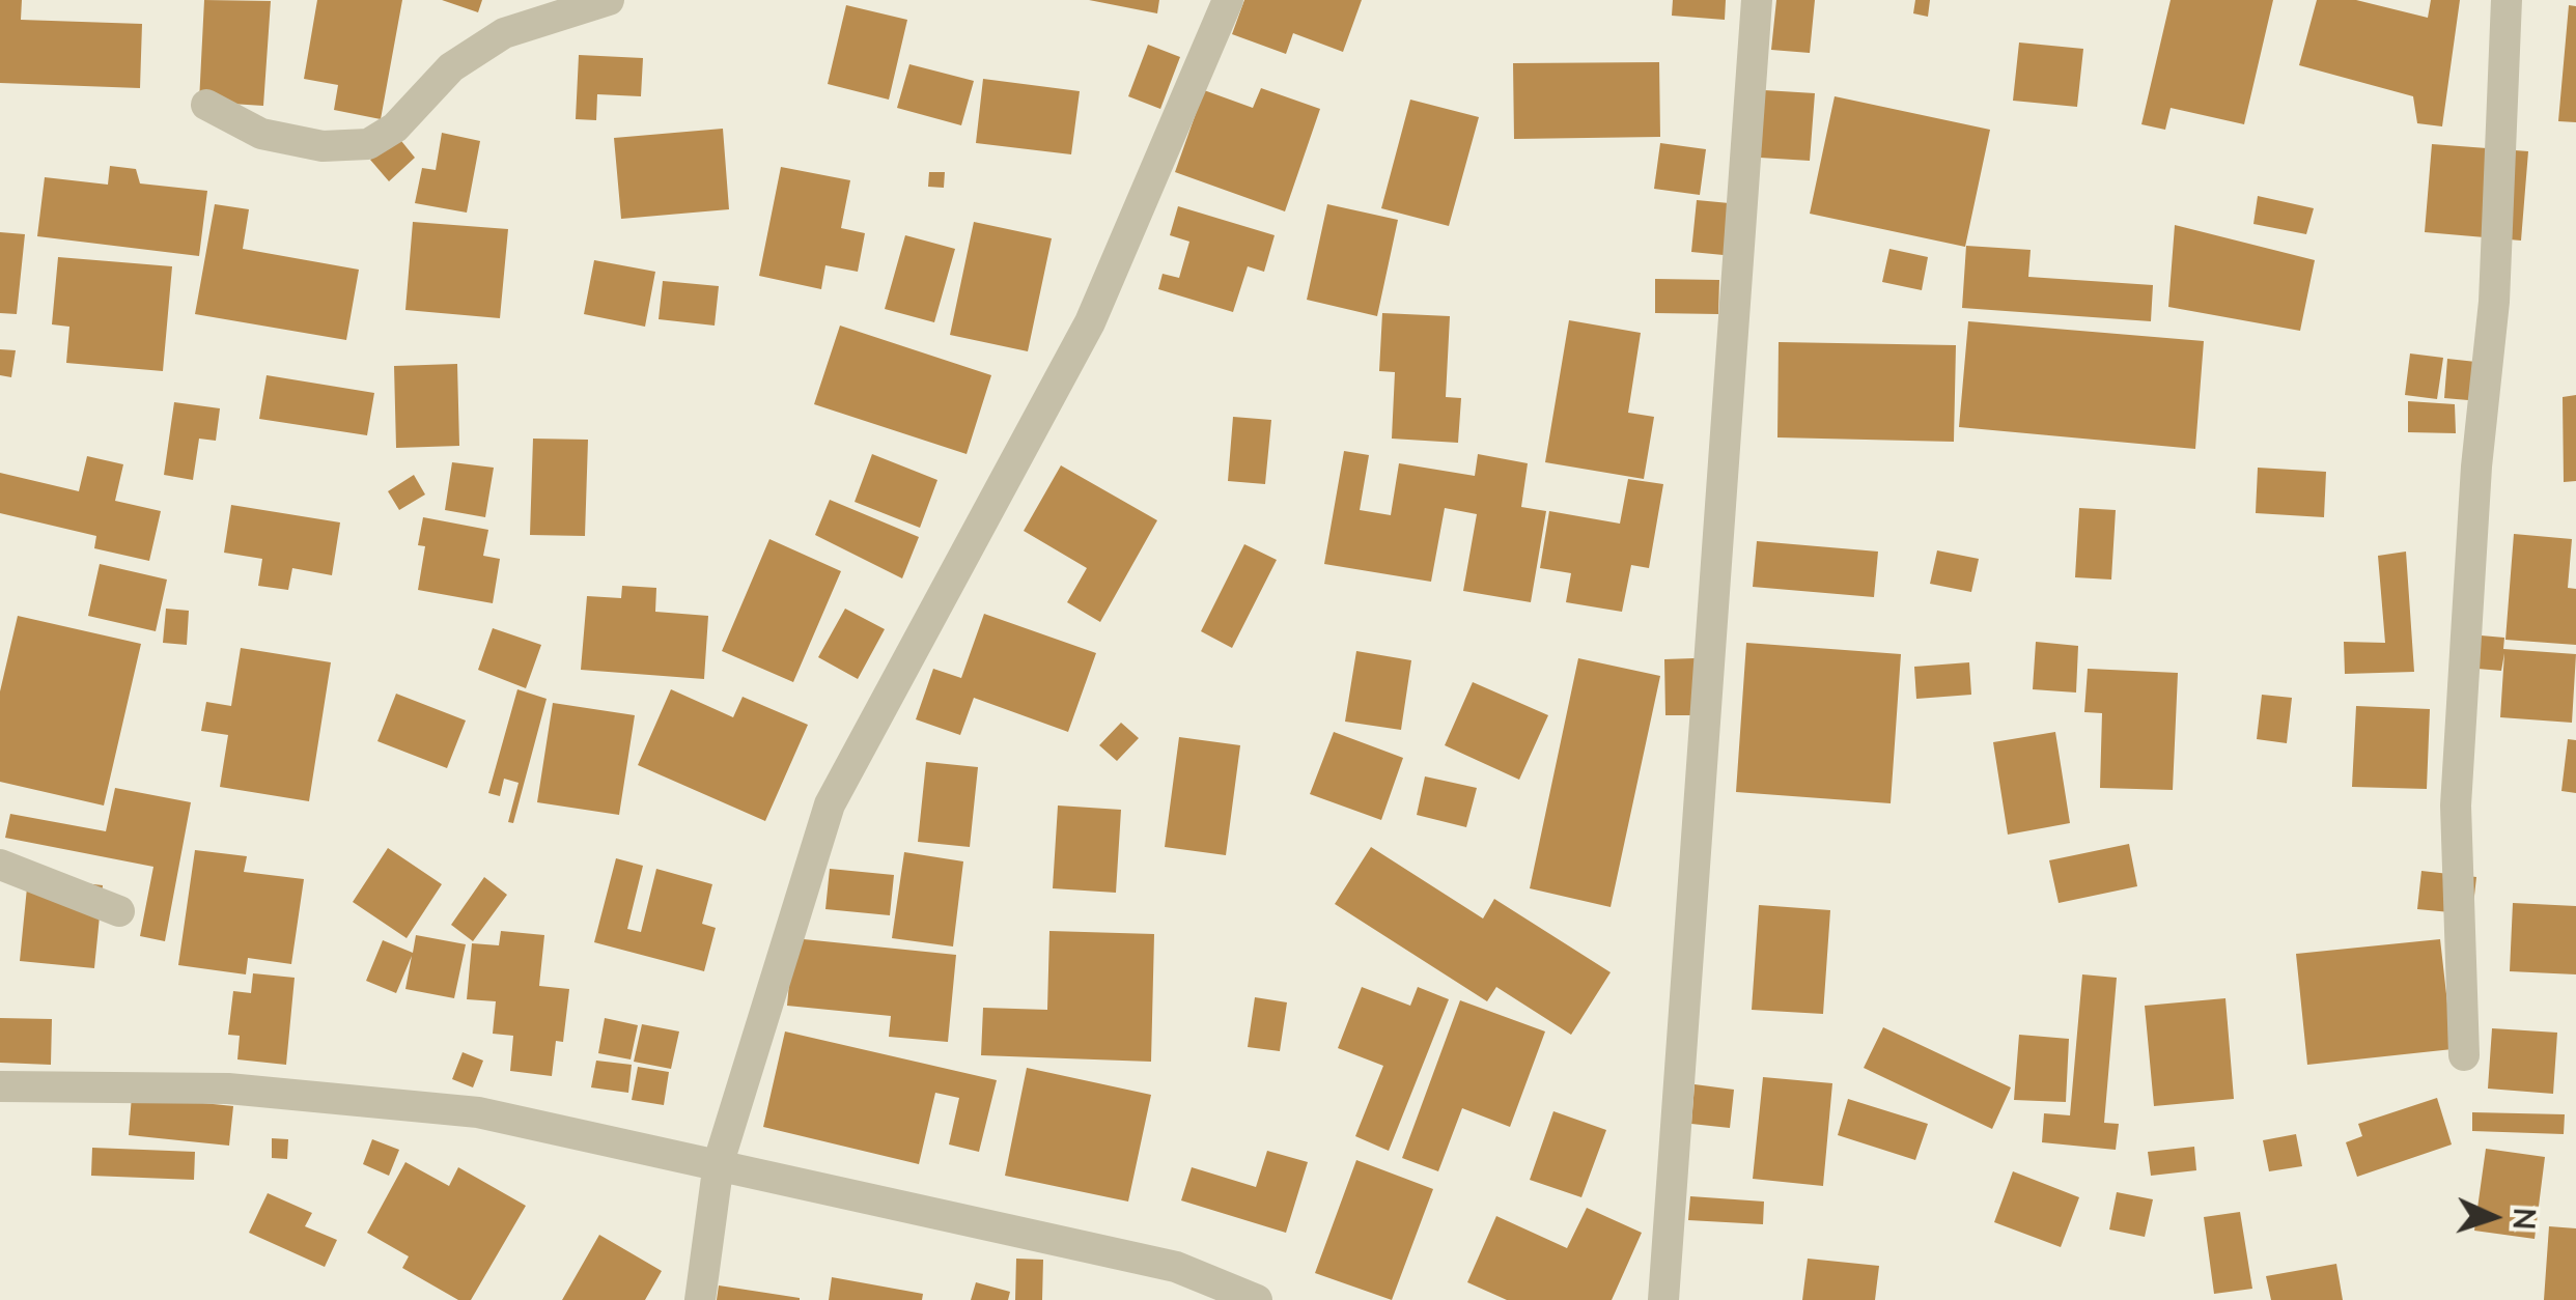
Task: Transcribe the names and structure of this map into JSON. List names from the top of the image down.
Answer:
{
  "north": "right"
}
